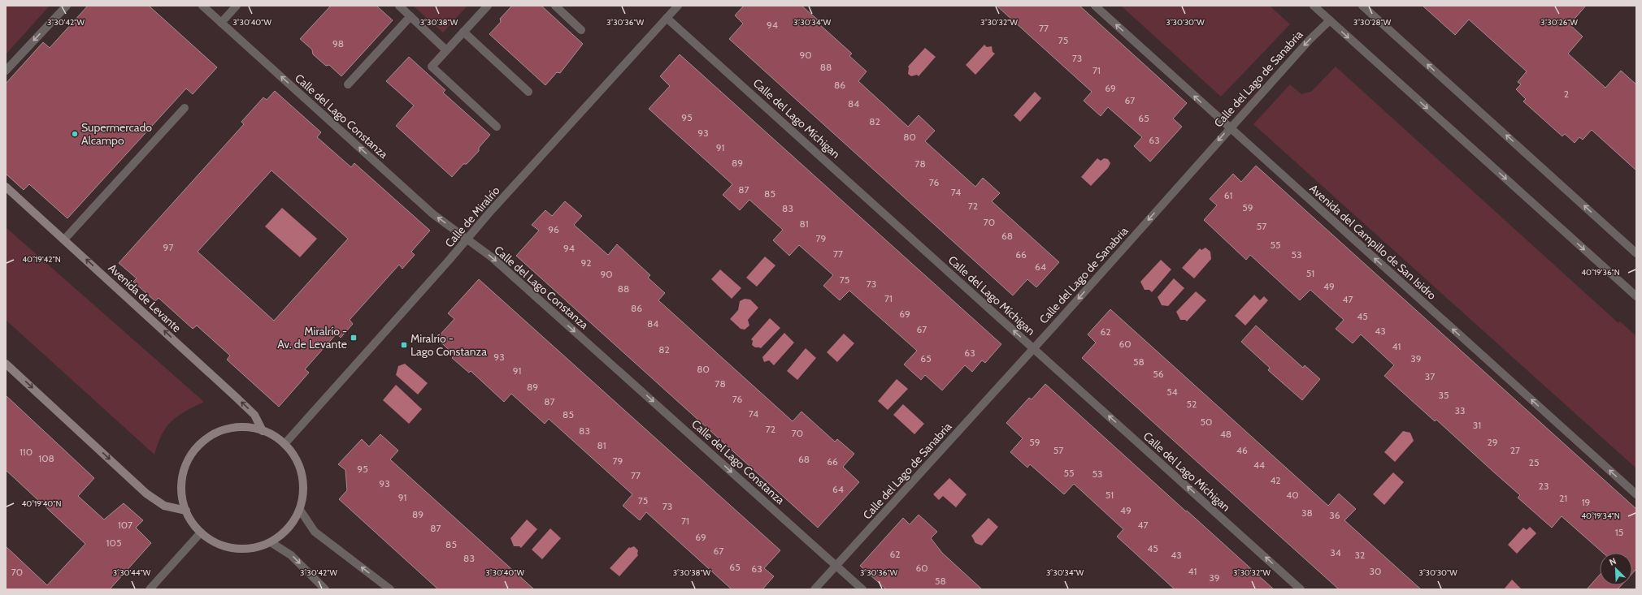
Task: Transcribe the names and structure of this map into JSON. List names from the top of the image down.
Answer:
{
  "streets": {
    "street": [
      "Calle del Lago de Sanabria",
      "Calle del Lago Constanza",
      "Calle del Lago Míchigan",
      "Calle de Miralrío",
      "Avenida del Campillo de San Isidro",
      "Avenida de Levante"
    ]
  },
  "crossings": [
    ["Calle del Lago de Sanabria", "Calle del Lago Constanza"],
    ["Calle del Lago de Sanabria", "Calle del Lago Míchigan"],
    ["Calle del Lago de Sanabria", "Avenida del Campillo de San Isidro"],
    ["Calle del Lago Constanza", "Calle de Miralrío"],
    ["Calle del Lago Míchigan", "Calle de Miralrío"]
  ],
  "one_way": [
    "Calle del Lago de Sanabria",
    "Calle del Lago Míchigan",
    "Avenida del Campillo de San Isidro",
    "Avenida de Levante"
  ],
  "places": {
    "other": ["Supermercado Alcampo"],
    "transit": ["Miralrío - Av. de Levante", "Miralrío - Lago Constanza"]
  },
  "house_numbers": [
    "94",
    "77",
    "75",
    "98",
    "90",
    "73",
    "88",
    "71",
    "86",
    "69",
    "2",
    "67",
    "84",
    "95",
    "65",
    "82",
    "93",
    "80",
    "63",
    "91",
    "89",
    "78",
    "76",
    "87",
    "74",
    "85",
    "61",
    "72",
    "59",
    "83",
    "70",
    "81",
    "57",
    "96",
    "68",
    "79",
    "55",
    "97",
    "94",
    "77",
    "66",
    "53",
    "92",
    "64",
    "51",
    "90",
    "75",
    "73",
    "49",
    "88",
    "71",
    "47",
    "86",
    "69",
    "45",
    "84",
    "67",
    "43",
    "62",
    "60",
    "41",
    "82",
    "63",
    "93",
    "65",
    "39",
    "58",
    "80",
    "91",
    "56",
    "37",
    "78",
    "89",
    "54",
    "35",
    "76",
    "87",
    "52",
    "33",
    "74",
    "85",
    "50",
    "31",
    "72",
    "83",
    "70",
    "48",
    "59",
    "29",
    "81",
    "57",
    "46",
    "27",
    "110",
    "108",
    "68",
    "79",
    "66",
    "25",
    "44",
    "95",
    "55",
    "53",
    "77",
    "42",
    "93",
    "23",
    "64",
    "51",
    "40",
    "91",
    "21",
    "75",
    "19",
    "73",
    "49",
    "38",
    "89",
    "36",
    "71",
    "107",
    "47",
    "87",
    "15",
    "69",
    "105",
    "85",
    "45",
    "67",
    "34",
    "62",
    "43",
    "32",
    "83",
    "65",
    "60",
    "63",
    "41",
    "30",
    "70",
    "39",
    "58"
  ],
  "north": "top left",
  "coordinates": [
    "3°30'42\"W",
    "3°30'40\"W",
    "3°30'38\"W",
    "3°30'36\"W",
    "3°30'34\"W",
    "3°30'32\"W",
    "3°30'30\"W",
    "3°30'28\"W",
    "3°30'26\"W",
    "40°19'42\"N",
    "40°19'36\"N",
    "40°19'40\"N",
    "40°19'34\"N",
    "3°30'44\"W"
  ]
}
